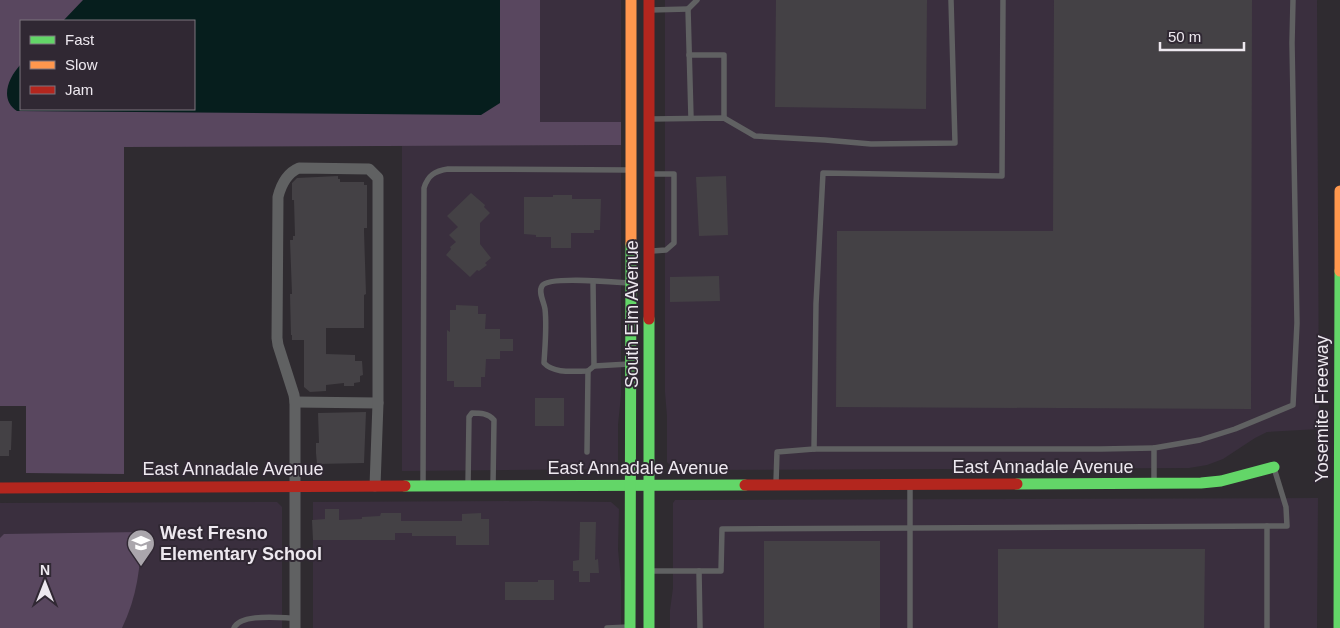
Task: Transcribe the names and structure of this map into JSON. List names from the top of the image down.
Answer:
{
  "streets": {
    "main road": ["South Elm Avenue", "Yosemite Freeway", "East Annadale Avenue"]
  },
  "crossings": [
    ["South Elm Avenue", "East Annadale Avenue"]
  ],
  "places": {
    "school or university": ["West Fresno Elementary School"]
  },
  "legend": ["Fast", "Slow", "Jam"],
  "scale_bar": "50 m",
  "north": "top"
}
